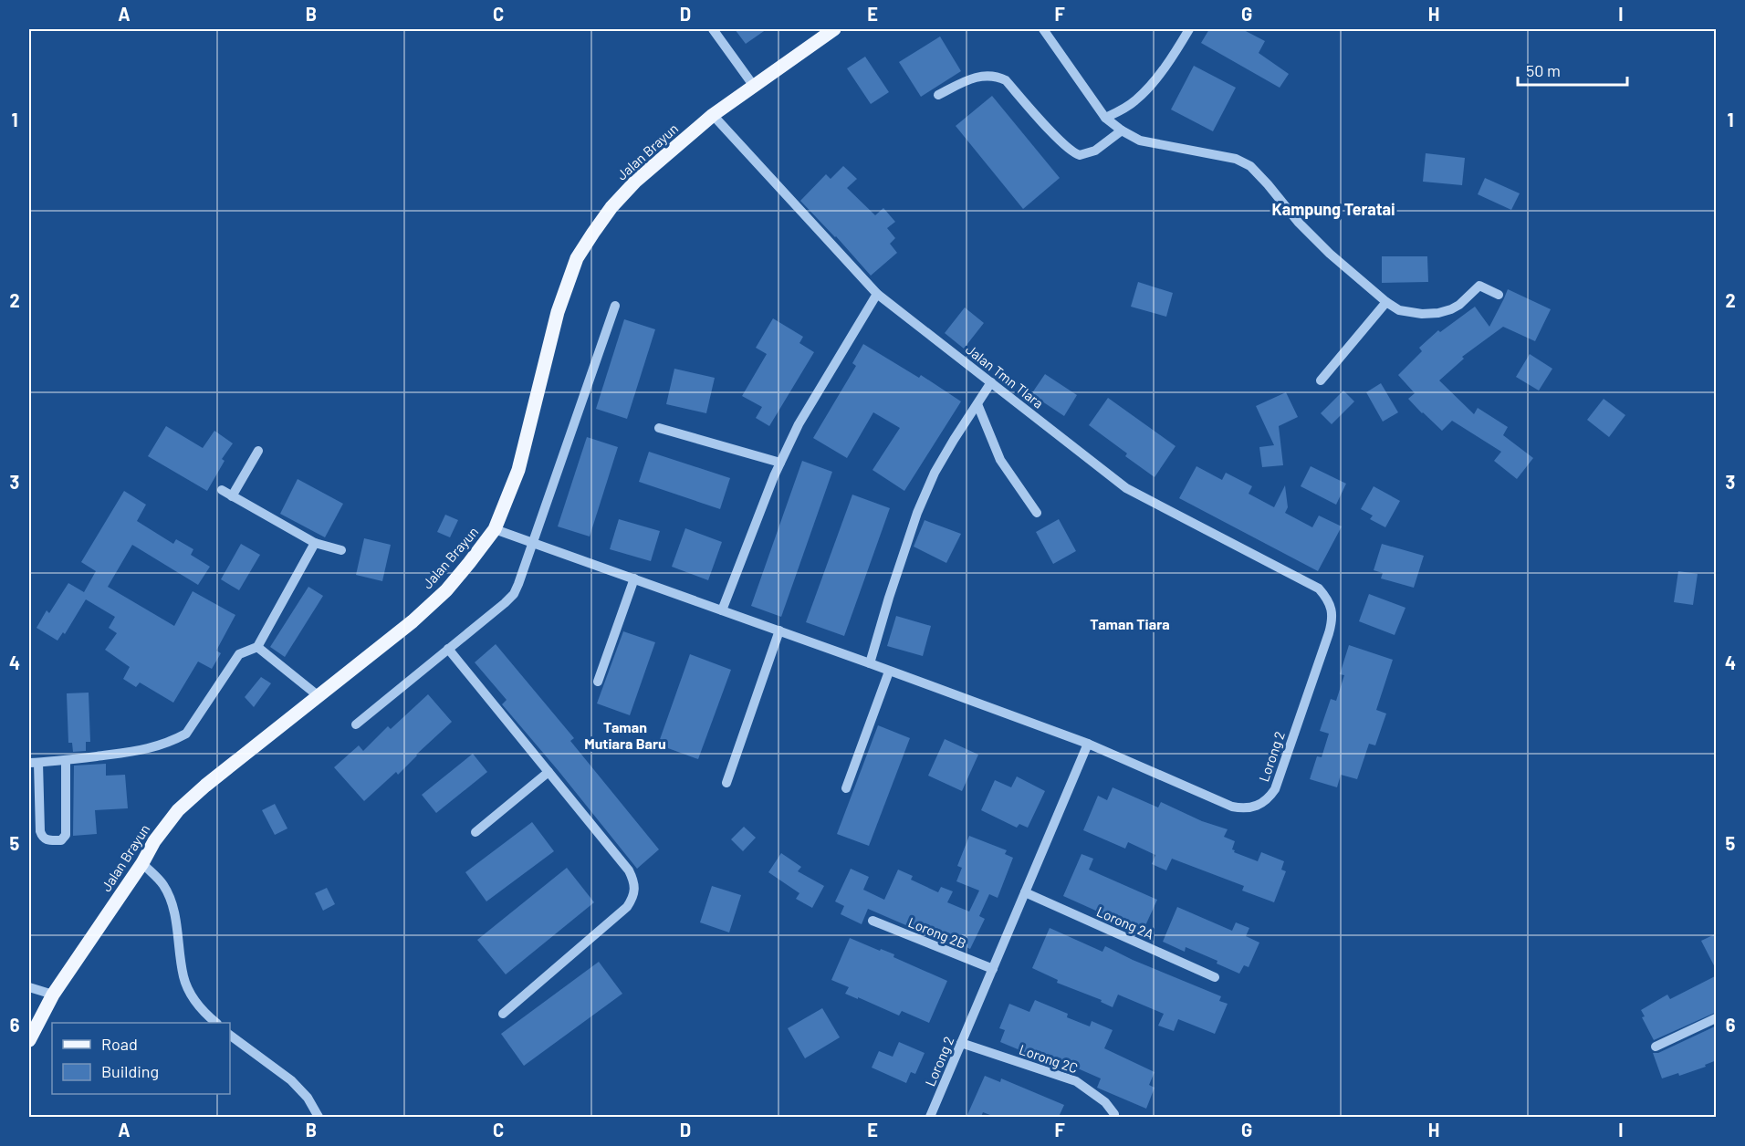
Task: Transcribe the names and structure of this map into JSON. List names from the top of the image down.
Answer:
{
  "streets": {
    "main road": ["Jalan Brayun"],
    "street": [
      "Jalan Tmn TIara",
      "Lorong 2",
      "Lorong 2A",
      "Lorong 2B",
      "Lorong 2C"
    ]
  },
  "crossings": [
    ["Jalan Brayun", "Jalan Tmn TIara"],
    ["Jalan Brayun", "Lorong 2"],
    ["Jalan Tmn TIara", "Lorong 2"],
    ["Lorong 2", "Lorong 2A"],
    ["Lorong 2", "Lorong 2B"],
    ["Lorong 2", "Lorong 2C"]
  ],
  "districts": ["Kampung Teratai", "Taman Tiara", "Taman Mutiara Baru"],
  "legend": ["Road", "Building"],
  "scale_bar": "50 m",
  "grid": {
    "columns": [
      "A",
      "B",
      "C",
      "D",
      "E",
      "F",
      "G",
      "H",
      "I"
    ],
    "rows": [
      "1",
      "2",
      "3",
      "4",
      "5",
      "6"
    ]
  }
}
